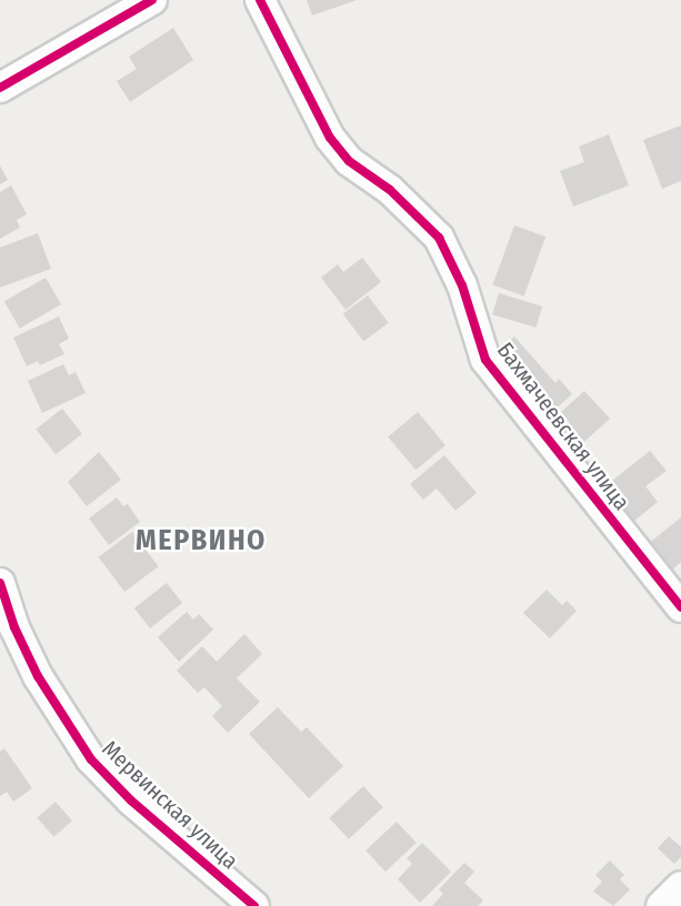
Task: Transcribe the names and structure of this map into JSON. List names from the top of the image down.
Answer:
{
  "streets": {
    "street": ["Бахмачеевская улица", "Мервинская улица"]
  },
  "districts": ["МЕРВИНО"]
}
